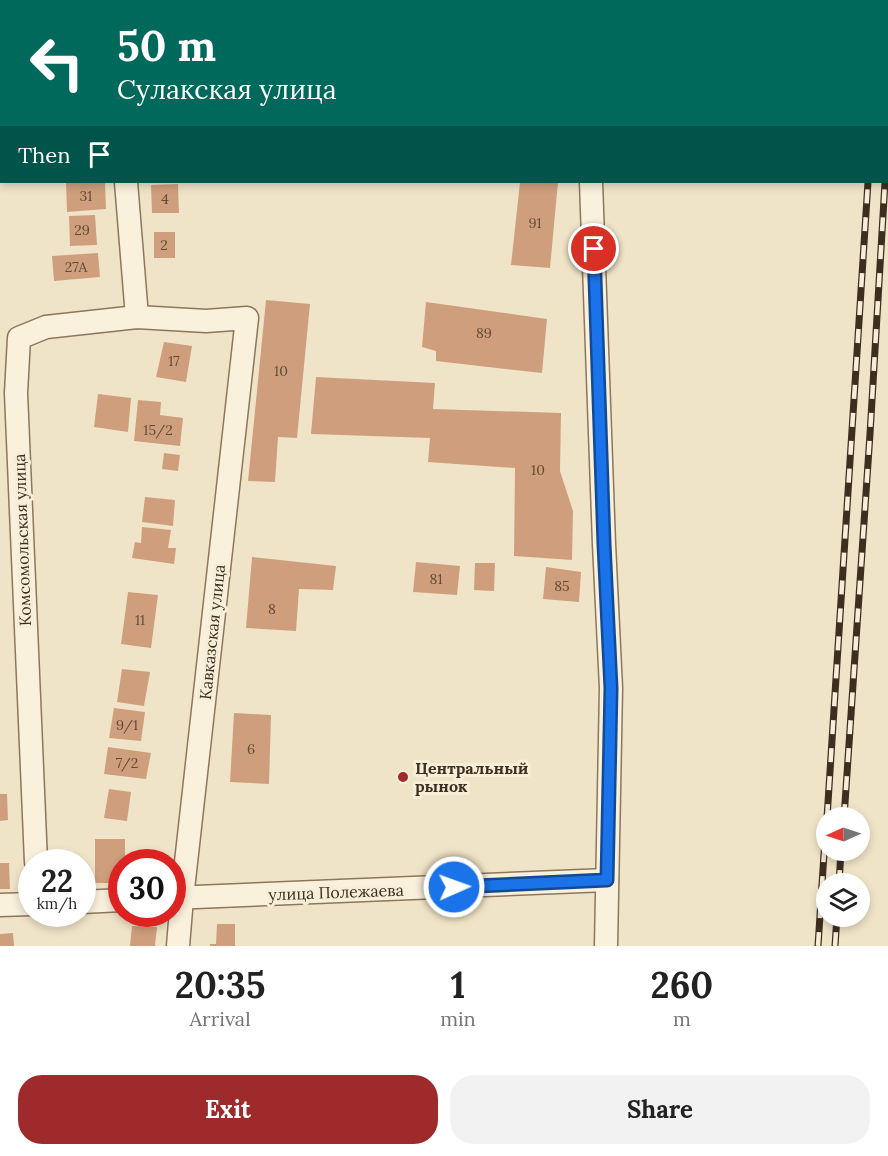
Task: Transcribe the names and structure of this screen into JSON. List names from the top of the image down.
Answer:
{
  "streets": {
    "street": ["Комсомольская улица", "Кавказская улица", "улица Полежаева"]
  },
  "crossings": [
    ["Комсомольская улица", "Кавказская улица"]
  ],
  "places": ["Центральный рынок"],
  "house_numbers": [
    "31",
    "4",
    "91",
    "29",
    "2",
    "27А",
    "89",
    "17",
    "10",
    "15/2",
    "10",
    "81",
    "85",
    "8",
    "11",
    "9/1",
    "6",
    "7/2"
  ],
  "north": "left",
  "page": {
    "turn": ["50 m", "Сулакская улица"],
    "then": "Then",
    "speed": "22 km/h",
    "limit": "30",
    "eta": [
      "20:35",
      "Arrival",
      "1",
      "min",
      "260",
      "m"
    ],
    "buttons": ["Exit", "Share"]
  }
}
